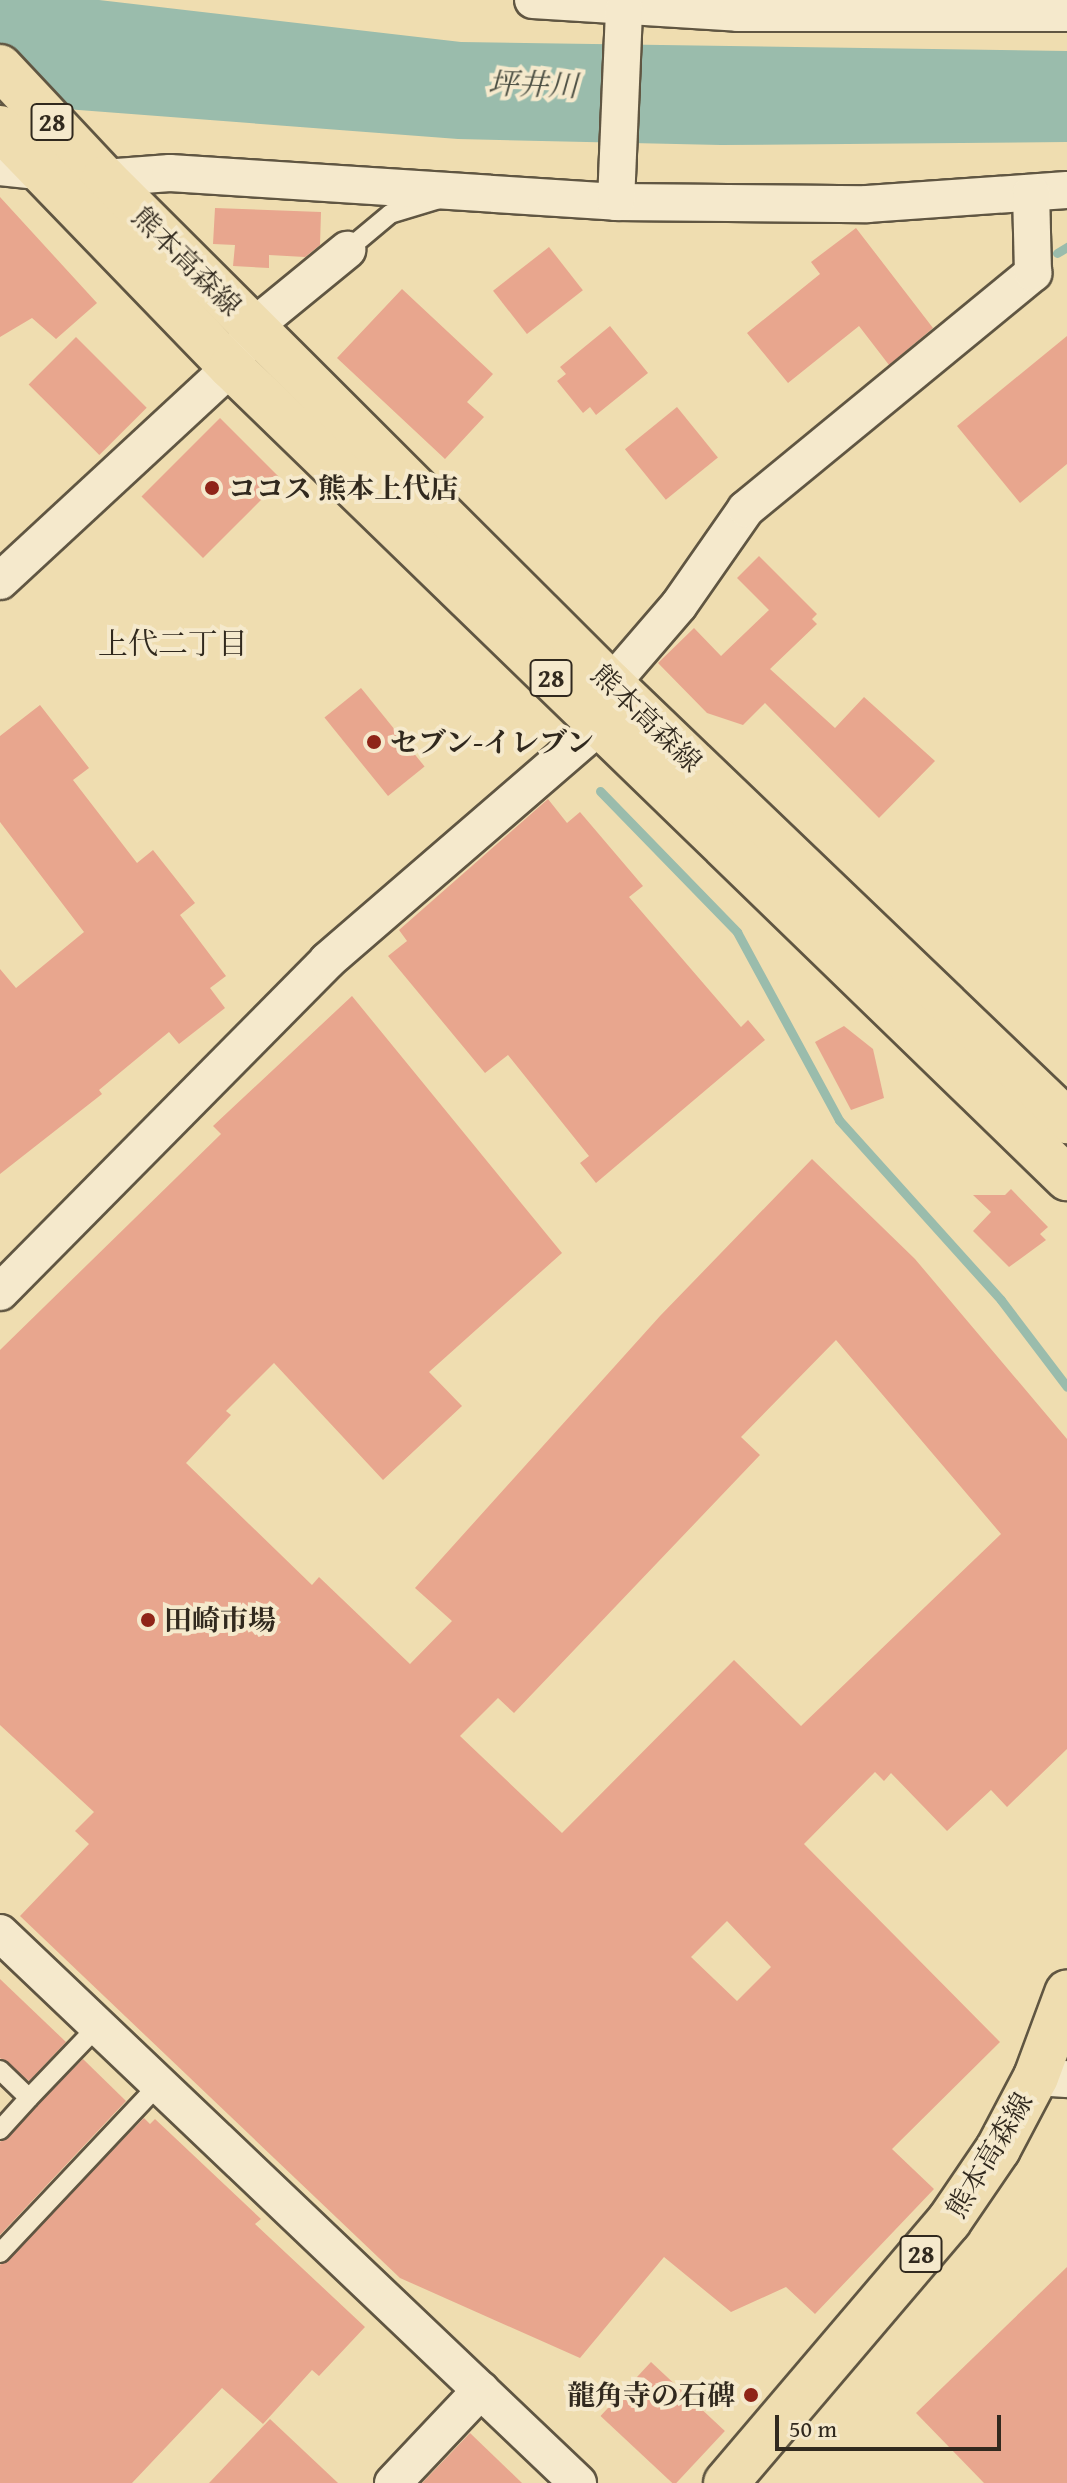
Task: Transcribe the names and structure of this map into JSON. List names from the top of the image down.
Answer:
{
  "streets": {
    "main road": ["28", "熊本高森線"]
  },
  "districts": ["上代二丁目"],
  "water": ["坪井川"],
  "places": [
    "ココス 熊本上代店",
    "セブン-イレブン",
    "田崎市場",
    "龍角寺の石碑"
  ],
  "scale_bar": "50 m"
}
